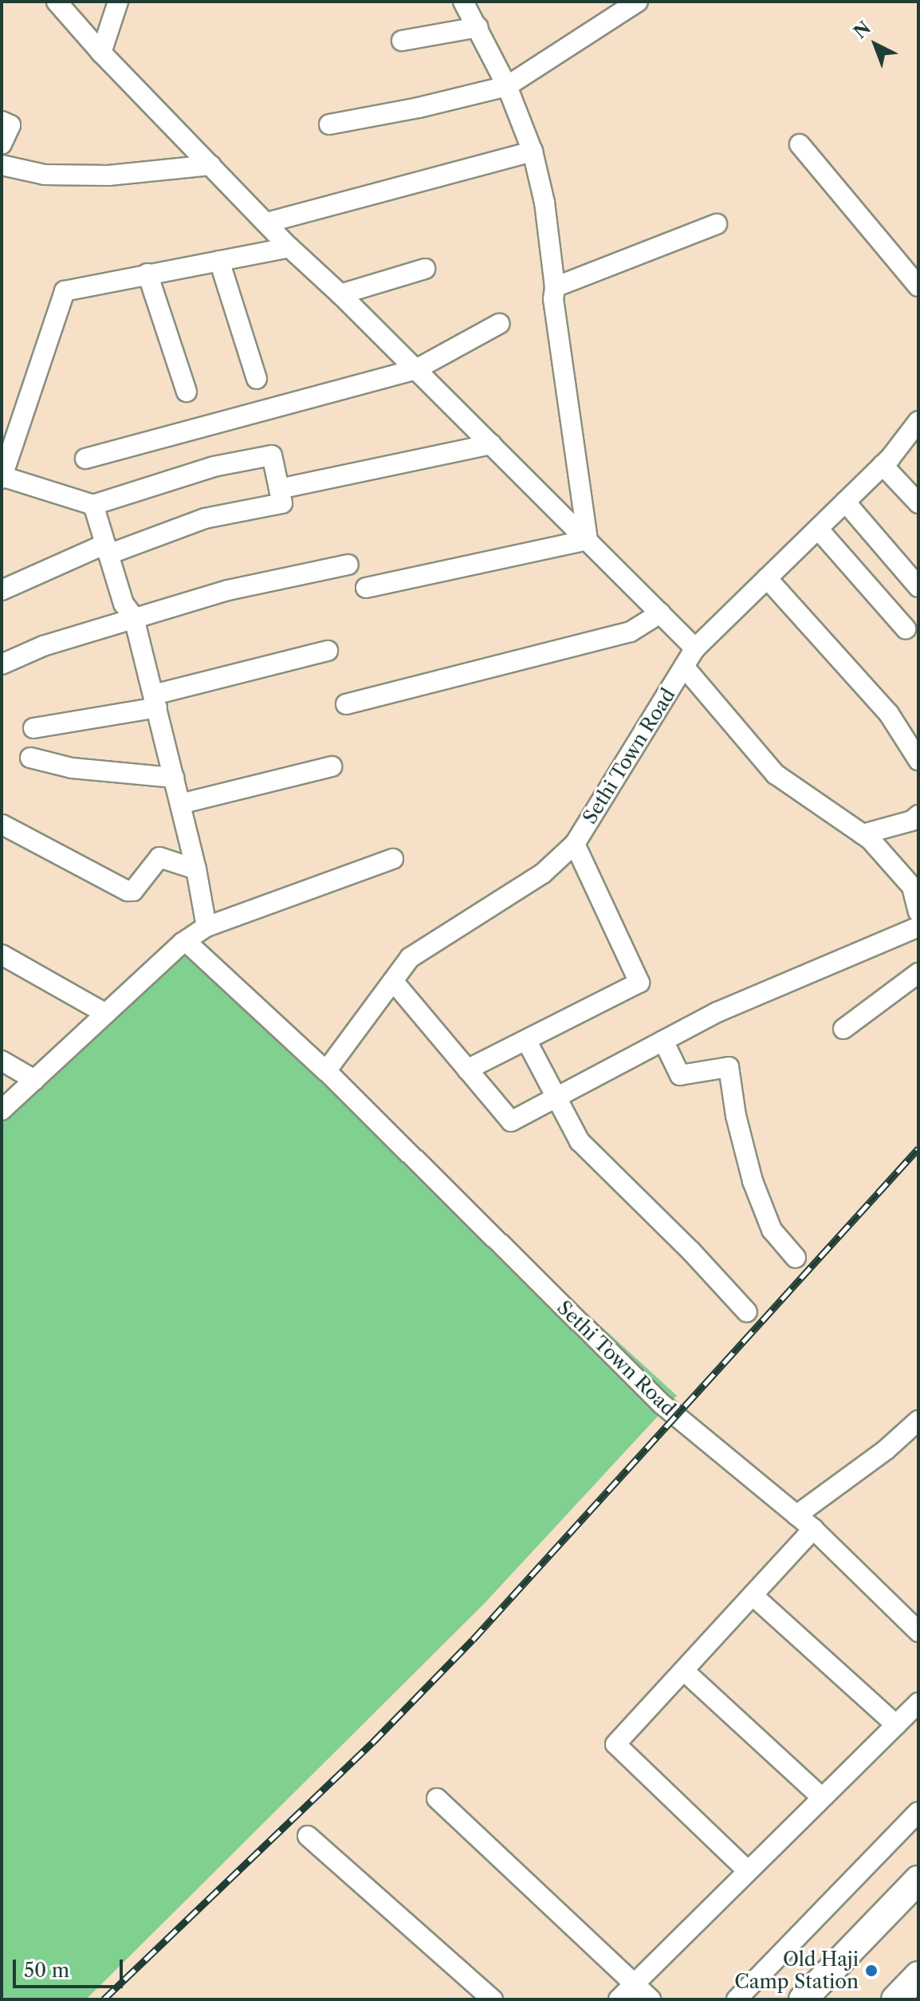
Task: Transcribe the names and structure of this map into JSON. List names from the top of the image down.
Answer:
{
  "streets": {
    "street": ["Sethi Town Road"]
  },
  "places": ["Old Haji Camp Station"],
  "scale_bar": "50 m",
  "north": "top left"
}
